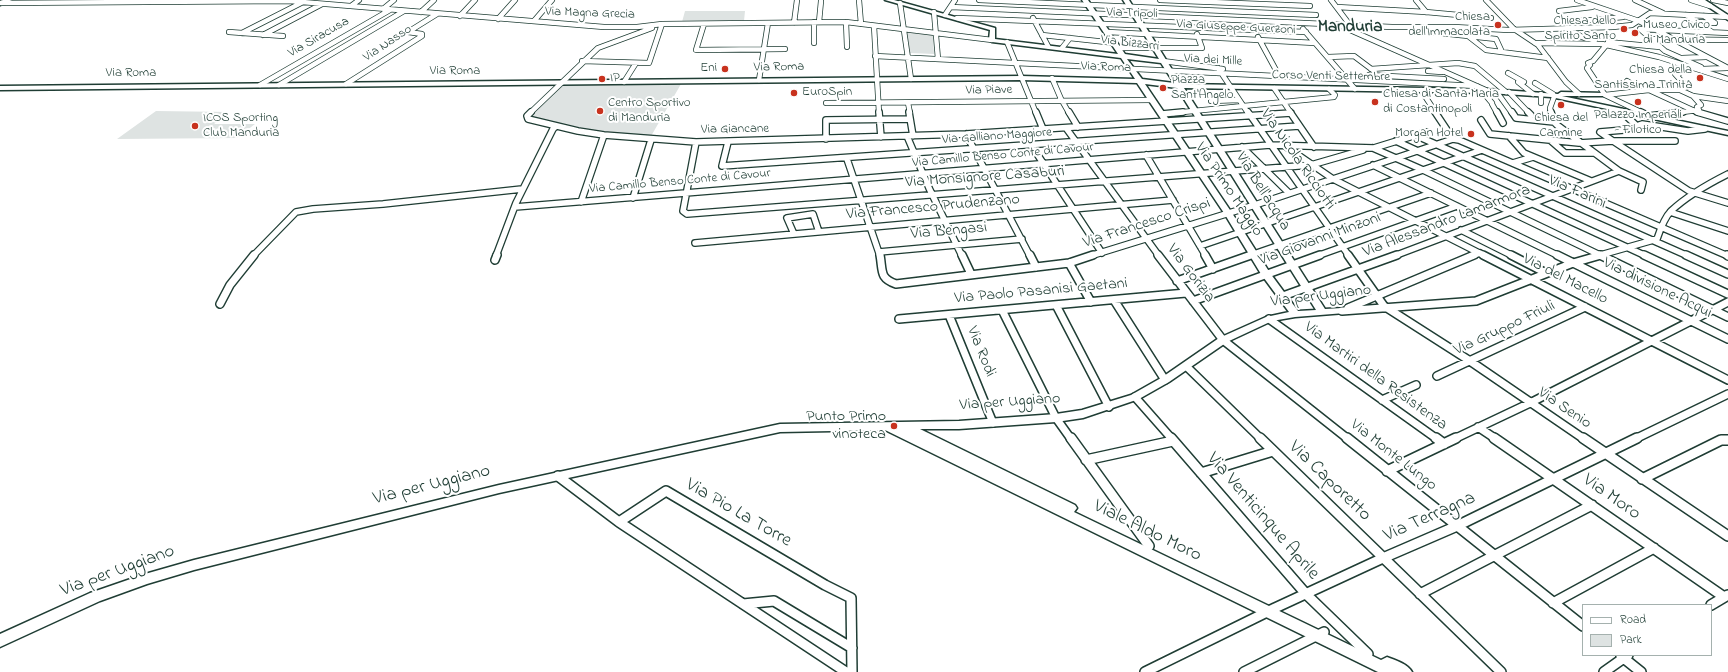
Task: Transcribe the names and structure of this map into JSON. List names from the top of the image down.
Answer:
{
  "streets": {
    "street": [
      "Via Magna Grecia",
      "Via Tripoli",
      "Via Giuseppe Guerzoni",
      "Via Siracusa",
      "Via Nasso",
      "Via Bizzarri",
      "Via dei Mille",
      "Via Roma",
      "Corso Venti Settembre",
      "Via Piave",
      "Via Giancane",
      "Via Galliano Maggiore",
      "Via Camillo Benso Conte di Cavour",
      "Via Nicola Ricciotti",
      "Via Monsignore Casaburi",
      "Via Primo Maggio",
      "Via Bell'acqua",
      "Via Farini",
      "Via Francesco Prudenzano",
      "Via Alessandro Lamarmora",
      "Via Francesco Crispi",
      "Via Bengasi",
      "Via Giovanni Minzoni",
      "Via Gorizia",
      "Via del Macello",
      "Via divisione Acqui",
      "Via Paolo Pasanisi Gaetani",
      "Via per Uggiano",
      "Via Gruppo Friuli",
      "Via Rodi",
      "Via Martiri della Resistenza",
      "Via Senio",
      "Via Monte Lungo",
      "Via Caporetto",
      "Via Moro",
      "Via Pio La Torre",
      "Via Venticinque Aprile",
      "Via Terragna",
      "Viale Aldo Moro"
    ]
  },
  "crossings": [
    ["Via Magna Grecia", "Via Siracusa"],
    ["Via Magna Grecia", "Via Nasso"],
    ["Via Magna Grecia", "Via Bizzarri"],
    ["Via Tripoli", "Via Primo Maggio"],
    ["Via Tripoli", "Via Bell'acqua"],
    ["Via Giuseppe Guerzoni", "Via Primo Maggio"],
    ["Via Giuseppe Guerzoni", "Via Bell'acqua"],
    ["Via Siracusa", "Via Roma"],
    ["Via Nasso", "Via Roma"],
    ["Via Bizzarri", "Via Nicola Ricciotti"],
    ["Via Bizzarri", "Via Primo Maggio"],
    ["Via Bizzarri", "Via Bell'acqua"],
    ["Via dei Mille", "Corso Venti Settembre"],
    ["Via dei Mille", "Via Nicola Ricciotti"],
    ["Via dei Mille", "Via Primo Maggio"],
    ["Via dei Mille", "Via Bell'acqua"],
    ["Via Roma", "Corso Venti Settembre"],
    ["Via Roma", "Via Giancane"],
    ["Via Roma", "Via Primo Maggio"],
    ["Via Roma", "Via Bell'acqua"],
    ["Corso Venti Settembre", "Via Nicola Ricciotti"],
    ["Corso Venti Settembre", "Via Bell'acqua"],
    ["Via Piave", "Via Primo Maggio"],
    ["Via Giancane", "Via Galliano Maggiore"],
    ["Via Giancane", "Via Primo Maggio"],
    ["Via Giancane", "Via Gorizia"],
    ["Via Galliano Maggiore", "Via Nicola Ricciotti"],
    ["Via Galliano Maggiore", "Via Primo Maggio"],
    ["Via Galliano Maggiore", "Via Bell'acqua"],
    ["Via Galliano Maggiore", "Via Francesco Crispi"],
    ["Via Galliano Maggiore", "Via Gorizia"],
    ["Via Camillo Benso Conte di Cavour", "Via Nicola Ricciotti"],
    ["Via Camillo Benso Conte di Cavour", "Via Monsignore Casaburi"],
    ["Via Camillo Benso Conte di Cavour", "Via Primo Maggio"],
    ["Via Camillo Benso Conte di Cavour", "Via Bell'acqua"],
    ["Via Camillo Benso Conte di Cavour", "Via Farini"],
    ["Via Camillo Benso Conte di Cavour", "Via Francesco Crispi"],
    ["Via Camillo Benso Conte di Cavour", "Via Gorizia"],
    ["Via Camillo Benso Conte di Cavour", "Via del Macello"],
    ["Via Nicola Ricciotti", "Via Monsignore Casaburi"],
    ["Via Nicola Ricciotti", "Via Alessandro Lamarmora"],
    ["Via Nicola Ricciotti", "Via Francesco Crispi"],
    ["Via Nicola Ricciotti", "Via Giovanni Minzoni"],
    ["Via Nicola Ricciotti", "Via per Uggiano"],
    ["Via Nicola Ricciotti", "Via Senio"],
    ["Via Monsignore Casaburi", "Via Primo Maggio"],
    ["Via Monsignore Casaburi", "Via Bell'acqua"],
    ["Via Monsignore Casaburi", "Via Francesco Crispi"],
    ["Via Monsignore Casaburi", "Via Gorizia"],
    ["Via Monsignore Casaburi", "Via del Macello"],
    ["Via Primo Maggio", "Via Alessandro Lamarmora"],
    ["Via Primo Maggio", "Via Francesco Crispi"],
    ["Via Primo Maggio", "Via Giovanni Minzoni"],
    ["Via Primo Maggio", "Via per Uggiano"],
    ["Via Bell'acqua", "Via Alessandro Lamarmora"],
    ["Via Bell'acqua", "Via Francesco Crispi"],
    ["Via Bell'acqua", "Via Giovanni Minzoni"],
    ["Via Bell'acqua", "Via per Uggiano"],
    ["Via Farini", "Via Alessandro Lamarmora"],
    ["Via Farini", "Via per Uggiano"],
    ["Via Francesco Prudenzano", "Via Francesco Crispi"],
    ["Via Francesco Prudenzano", "Via Gorizia"],
    ["Via Alessandro Lamarmora", "Via del Macello"],
    ["Via Alessandro Lamarmora", "Via divisione Acqui"],
    ["Via Francesco Crispi", "Via Bengasi"],
    ["Via Francesco Crispi", "Via Gorizia"],
    ["Via Francesco Crispi", "Via del Macello"],
    ["Via Francesco Crispi", "Via divisione Acqui"],
    ["Via Giovanni Minzoni", "Via Gorizia"],
    ["Via Giovanni Minzoni", "Via del Macello"],
    ["Via Giovanni Minzoni", "Via divisione Acqui"],
    ["Via Gorizia", "Via Paolo Pasanisi Gaetani"],
    ["Via Gorizia", "Via per Uggiano"],
    ["Via Gorizia", "Via Monte Lungo"],
    ["Via del Macello", "Via per Uggiano"],
    ["Via del Macello", "Via Gruppo Friuli"],
    ["Via divisione Acqui", "Via per Uggiano"],
    ["Via Paolo Pasanisi Gaetani", "Via Rodi"],
    ["Via per Uggiano", "Via Rodi"],
    ["Via per Uggiano", "Via Martiri della Resistenza"],
    ["Via per Uggiano", "Via Senio"],
    ["Via per Uggiano", "Via Monte Lungo"],
    ["Via per Uggiano", "Via Caporetto"],
    ["Via per Uggiano", "Via Venticinque Aprile"],
    ["Via per Uggiano", "Viale Aldo Moro"],
    ["Via Gruppo Friuli", "Via Senio"],
    ["Via Senio", "Via Terragna"],
    ["Via Monte Lungo", "Via Terragna"],
    ["Via Caporetto", "Via Terragna"],
    ["Via Moro", "Via Terragna"],
    ["Via Venticinque Aprile", "Via Terragna"],
    ["Via Venticinque Aprile", "Viale Aldo Moro"],
    ["Via Terragna", "Viale Aldo Moro"]
  ],
  "districts": ["Manduria"],
  "places": [
    "Chiesa dell'Immacolata",
    "Chiesa dello Spirito Santo",
    "Museo Civico di Manduria",
    "Eni",
    "Chiesa della Santissima Trinità",
    "IP",
    "Piazza Sant'Angelo",
    "EuroSpin",
    "Chiesa di Santa Maria di Costantinopoli",
    "Palazzo Imperiali - Filotico",
    "Chiesa del Carmine",
    "Centro Sportivo di Manduria",
    "ICOS Sporting Club Manduria",
    "Morgan Hotel",
    "Punto Primo vinoteca"
  ],
  "legend": ["Road", "Park"]
}
